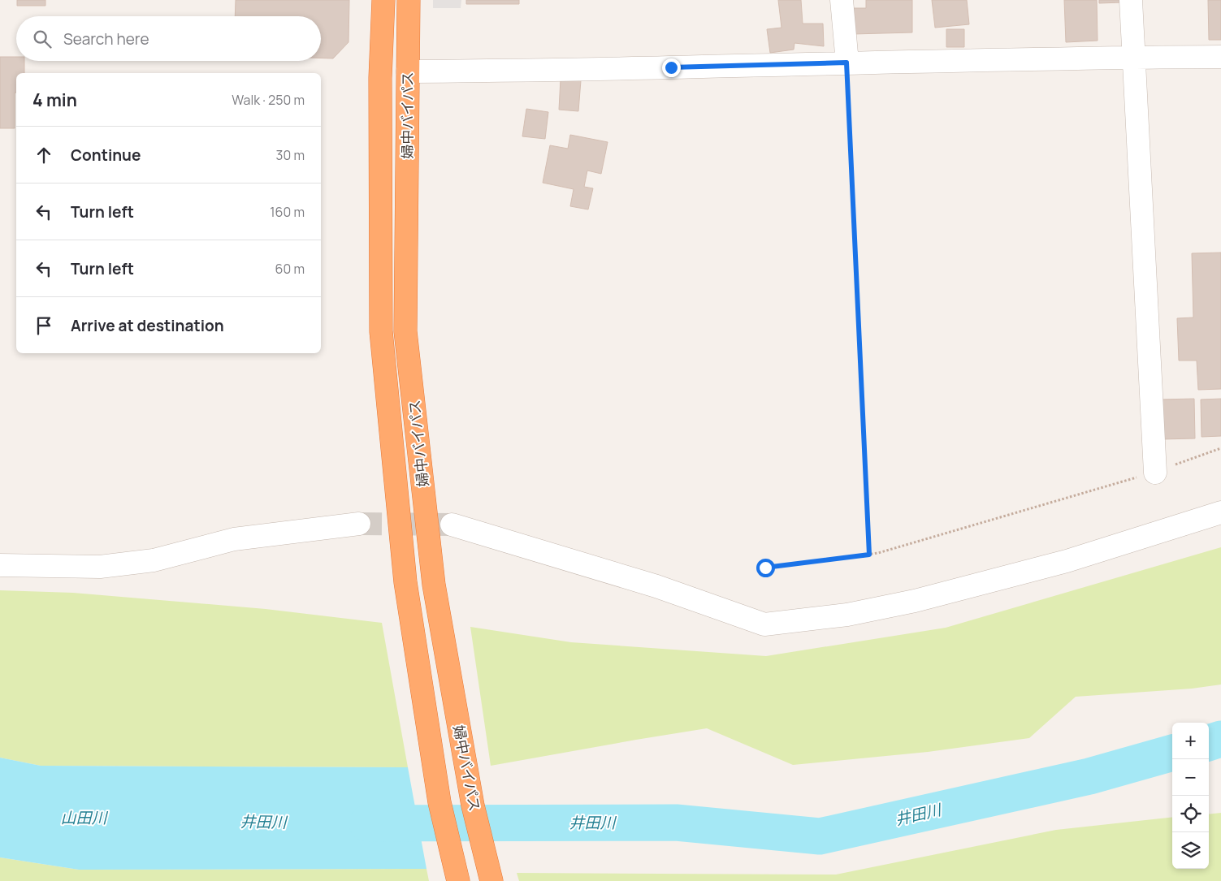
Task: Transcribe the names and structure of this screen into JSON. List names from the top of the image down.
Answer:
{
  "streets": {
    "highway": ["婦中バイパス"]
  },
  "water": ["井田川", "山田川"],
  "page": {
    "search": "Search here",
    "heading": ["4 min", "Walk · 250 m"],
    "list": [
      ["Continue", "30 m"],
      ["Turn left", "160 m"],
      ["Turn left", "60 m"],
      "Arrive at destination"
    ],
    "map_buttons": ["+", "−"]
  }
}
